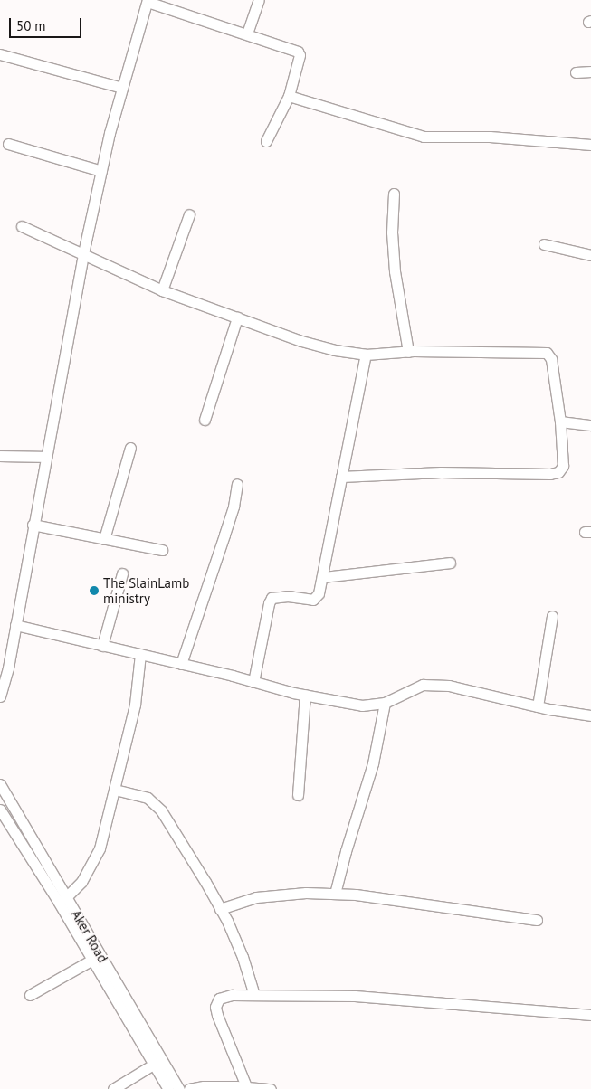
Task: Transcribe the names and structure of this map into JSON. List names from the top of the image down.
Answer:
{
  "streets": {
    "street": ["Aker Road"]
  },
  "places": ["The SlainLamb ministry"],
  "scale_bar": "50 m"
}
